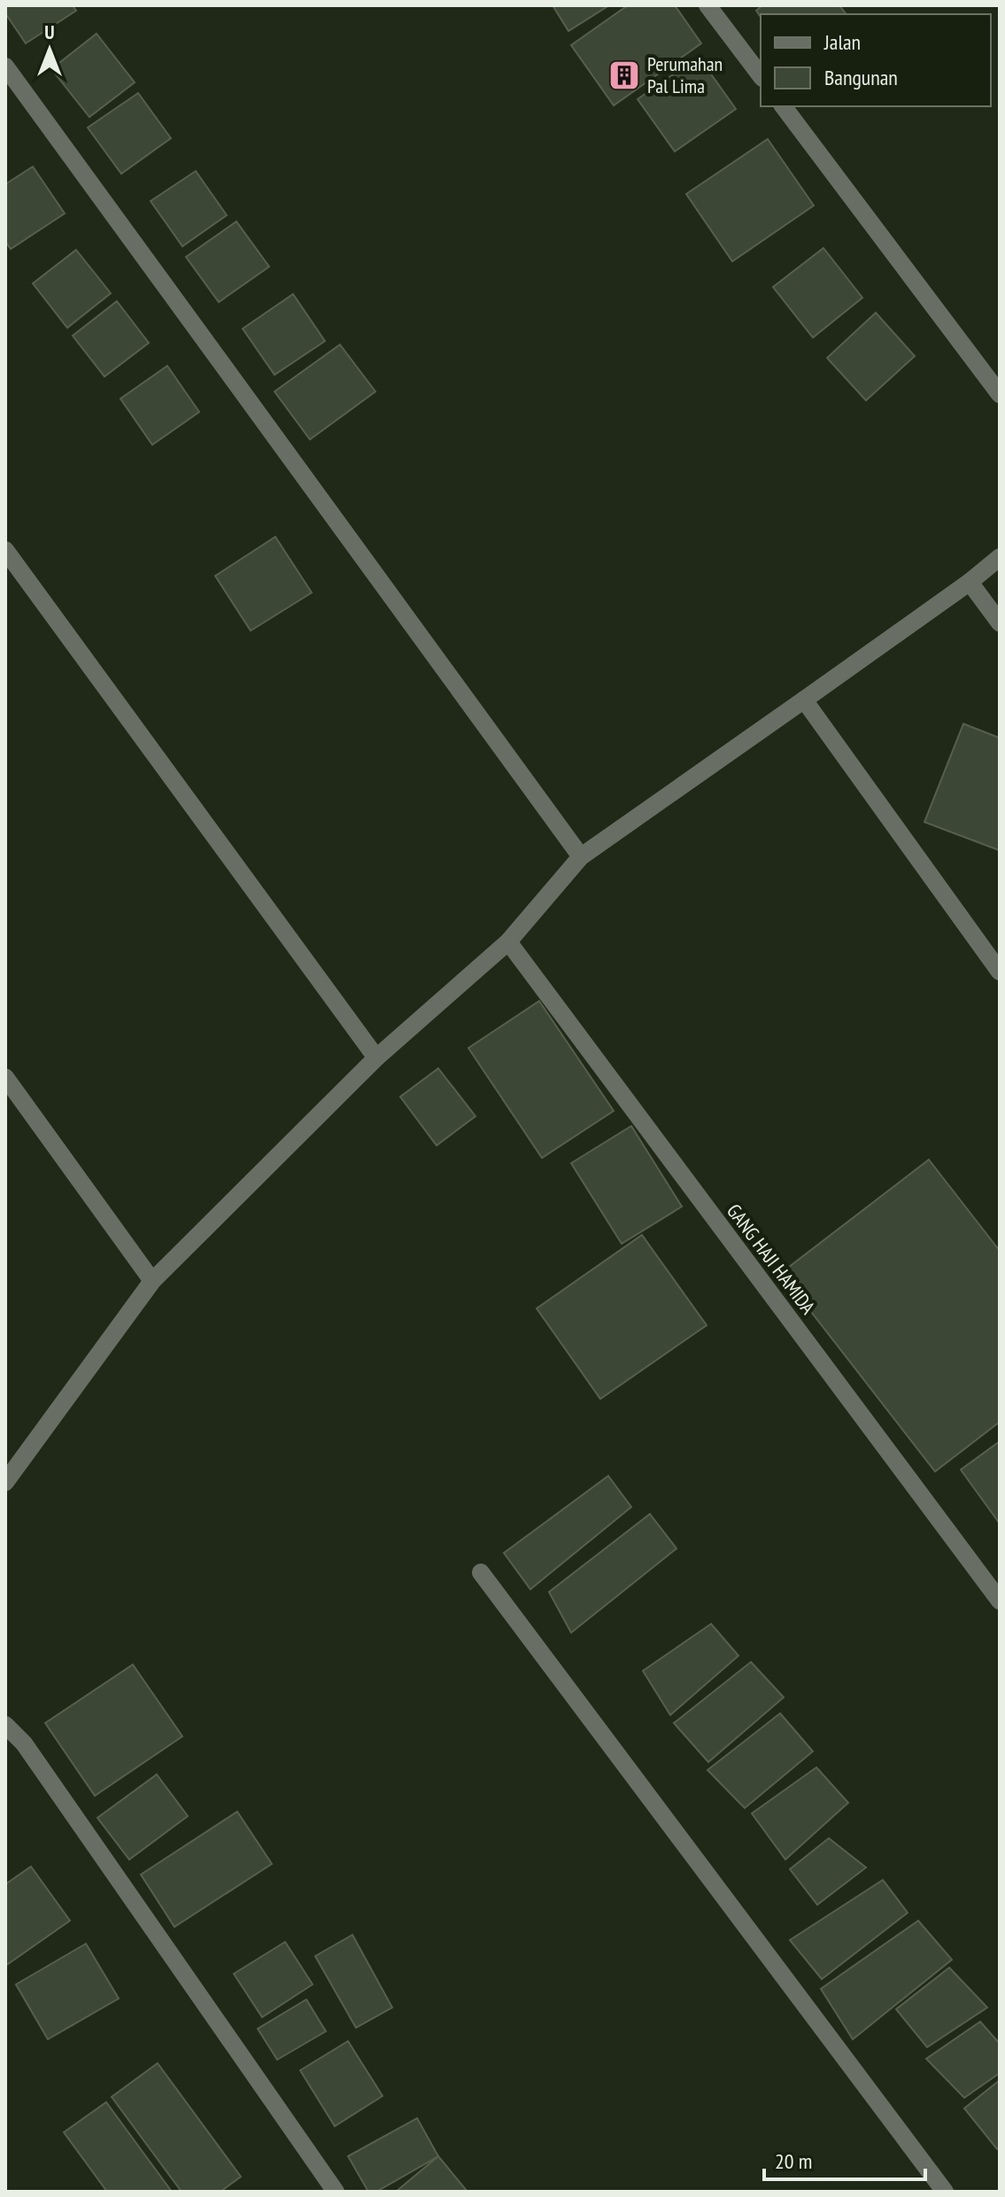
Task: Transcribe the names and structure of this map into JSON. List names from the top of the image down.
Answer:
{
  "streets": {
    "street": ["GANG HAJI HAMIDA"]
  },
  "places": {
    "building": ["Perumahan Pal Lima"]
  },
  "legend": ["Jalan", "Bangunan"],
  "scale_bar": "20 m",
  "north": "top"
}
